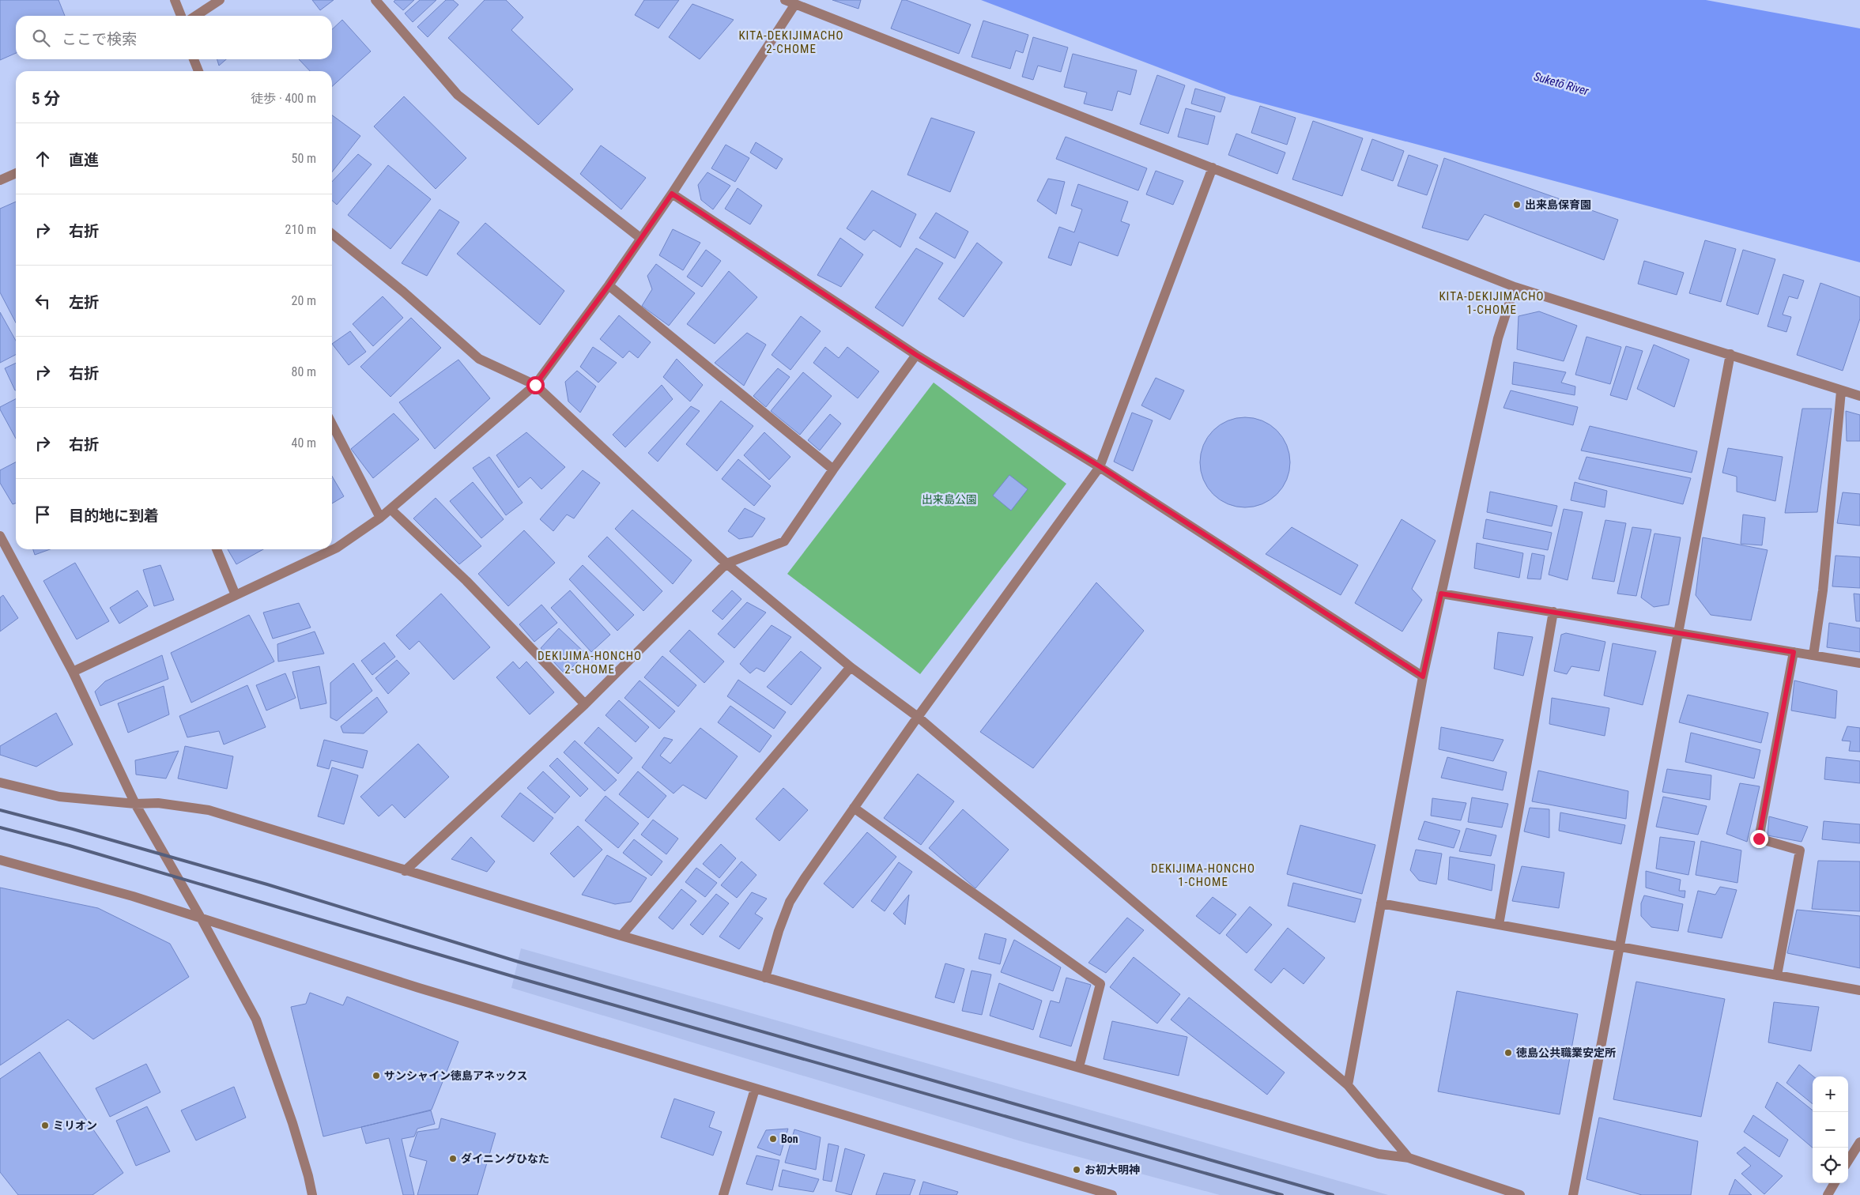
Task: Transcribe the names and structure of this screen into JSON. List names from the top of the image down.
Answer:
{
  "districts": [
    "KITA-DEKIJIMACHO 2-CHOME",
    "KITA-DEKIJIMACHO 1-CHOME",
    "DEKIJIMA-HONCHO 2-CHOME",
    "DEKIJIMA-HONCHO 1-CHOME"
  ],
  "water": ["Suketō River"],
  "parks": ["出来島公園"],
  "places": [
    "出来島保育園",
    "徳島公共職業安定所",
    "サンシャイン徳島アネックス",
    "ミリオン",
    "Bon",
    "ダイニングひなた",
    "お初大明神"
  ],
  "page": {
    "search": "ここで検索",
    "heading": ["5 分", "徒歩 · 400 m"],
    "list": [
      ["直進", "50 m"],
      ["右折", "210 m"],
      ["左折", "20 m"],
      ["右折", "80 m"],
      ["右折", "40 m"],
      "目的地に到着"
    ],
    "map_buttons": ["+", "−"]
  }
}
